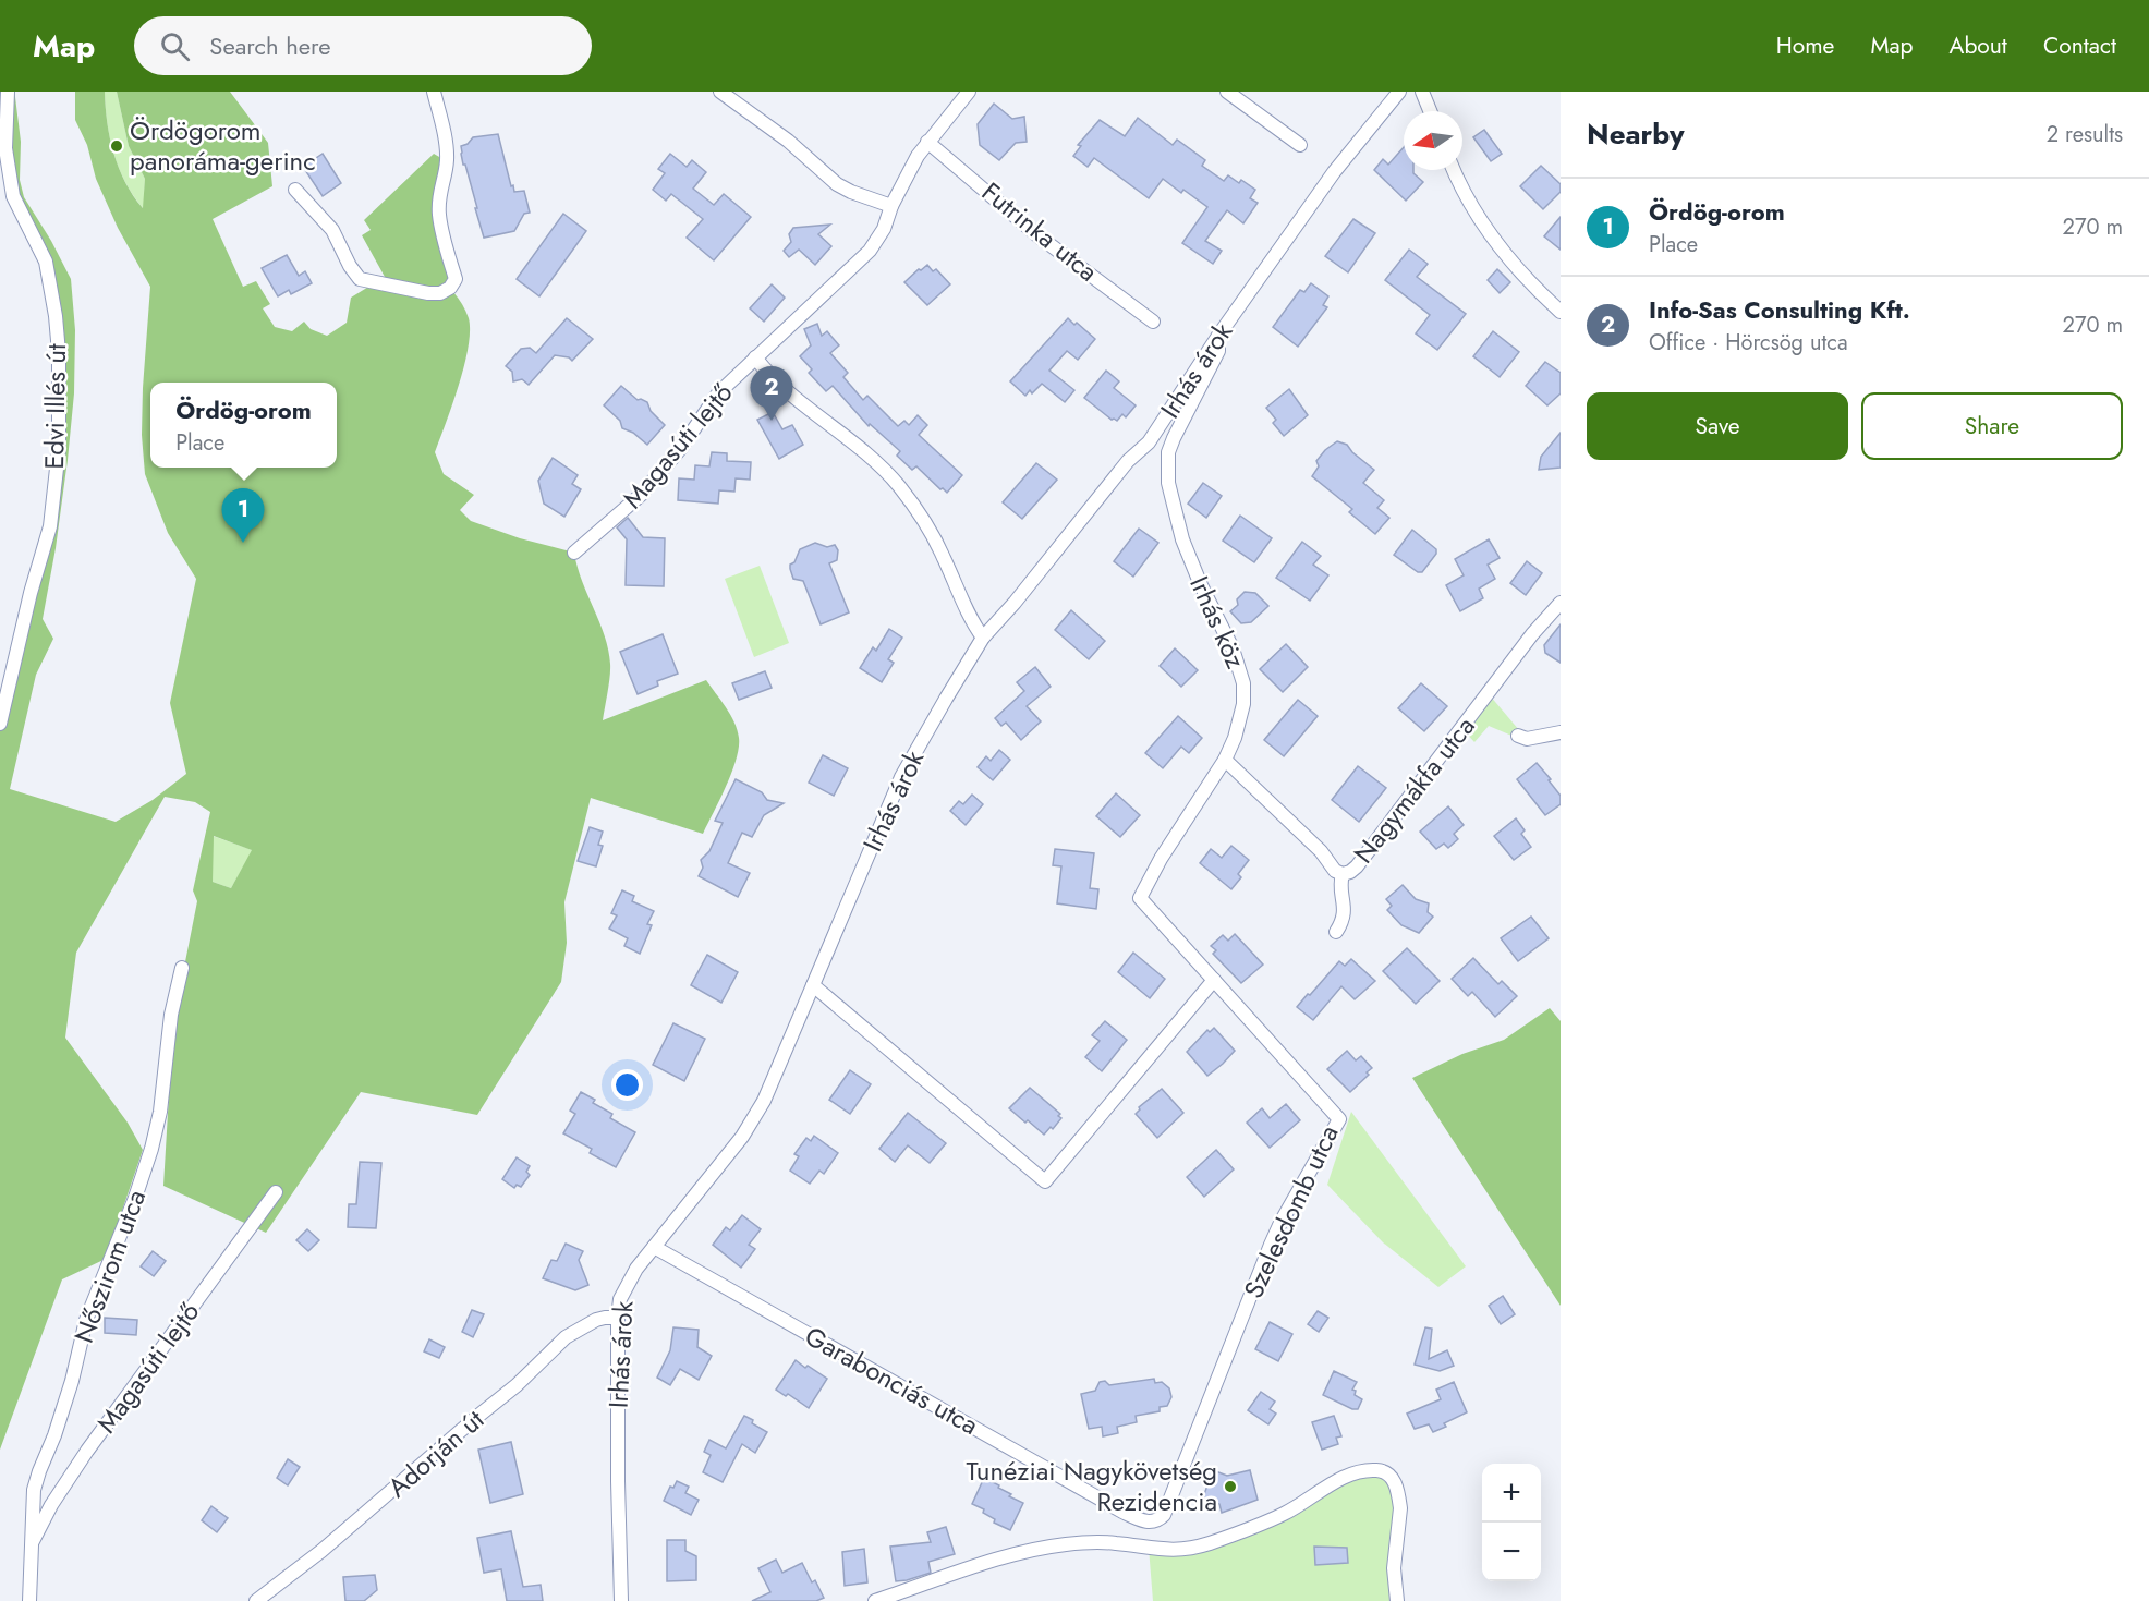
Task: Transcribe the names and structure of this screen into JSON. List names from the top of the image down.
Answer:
{
  "streets": {
    "street": [
      "Futrinka utca",
      "Irhás árok",
      "Edvi Illés út",
      "Magasúti lejtő",
      "Irhás köz",
      "Nagymákfa utca",
      "Szelesdomb utca",
      "Nőszirom utca",
      "Garabonciás utca",
      "Adorján út"
    ]
  },
  "crossings": [
    ["Futrinka utca", "Magasúti lejtő"],
    ["Irhás árok", "Irhás köz"],
    ["Irhás árok", "Garabonciás utca"],
    ["Irhás árok", "Adorján út"],
    ["Magasúti lejtő", "Nőszirom utca"],
    ["Irhás köz", "Nagymákfa utca"],
    ["Irhás köz", "Szelesdomb utca"],
    ["Szelesdomb utca", "Garabonciás utca"]
  ],
  "places": ["Ördögorom panoráma-gerinc", "Tunéziai Nagykövetség Rezidencia"],
  "north": "left",
  "page": {
    "header": "Map",
    "search": "Search here",
    "nav": [
      "Home",
      "Map",
      "About",
      "Contact"
    ],
    "heading": ["Nearby", "2 results"],
    "list": [
      {
        "mark": "1",
        "name": "Ördög-orom",
        "note": "Place",
        "value": "270 m"
      },
      {
        "mark": "2",
        "name": "Info-Sas Consulting Kft.",
        "note": "Office · Hörcsög utca",
        "value": "270 m"
      }
    ],
    "pins": ["2", "1"],
    "buttons": ["Save", "Share"],
    "popup": ["Ördög-orom", "Place"],
    "map_buttons": ["+", "−"]
  }
}
